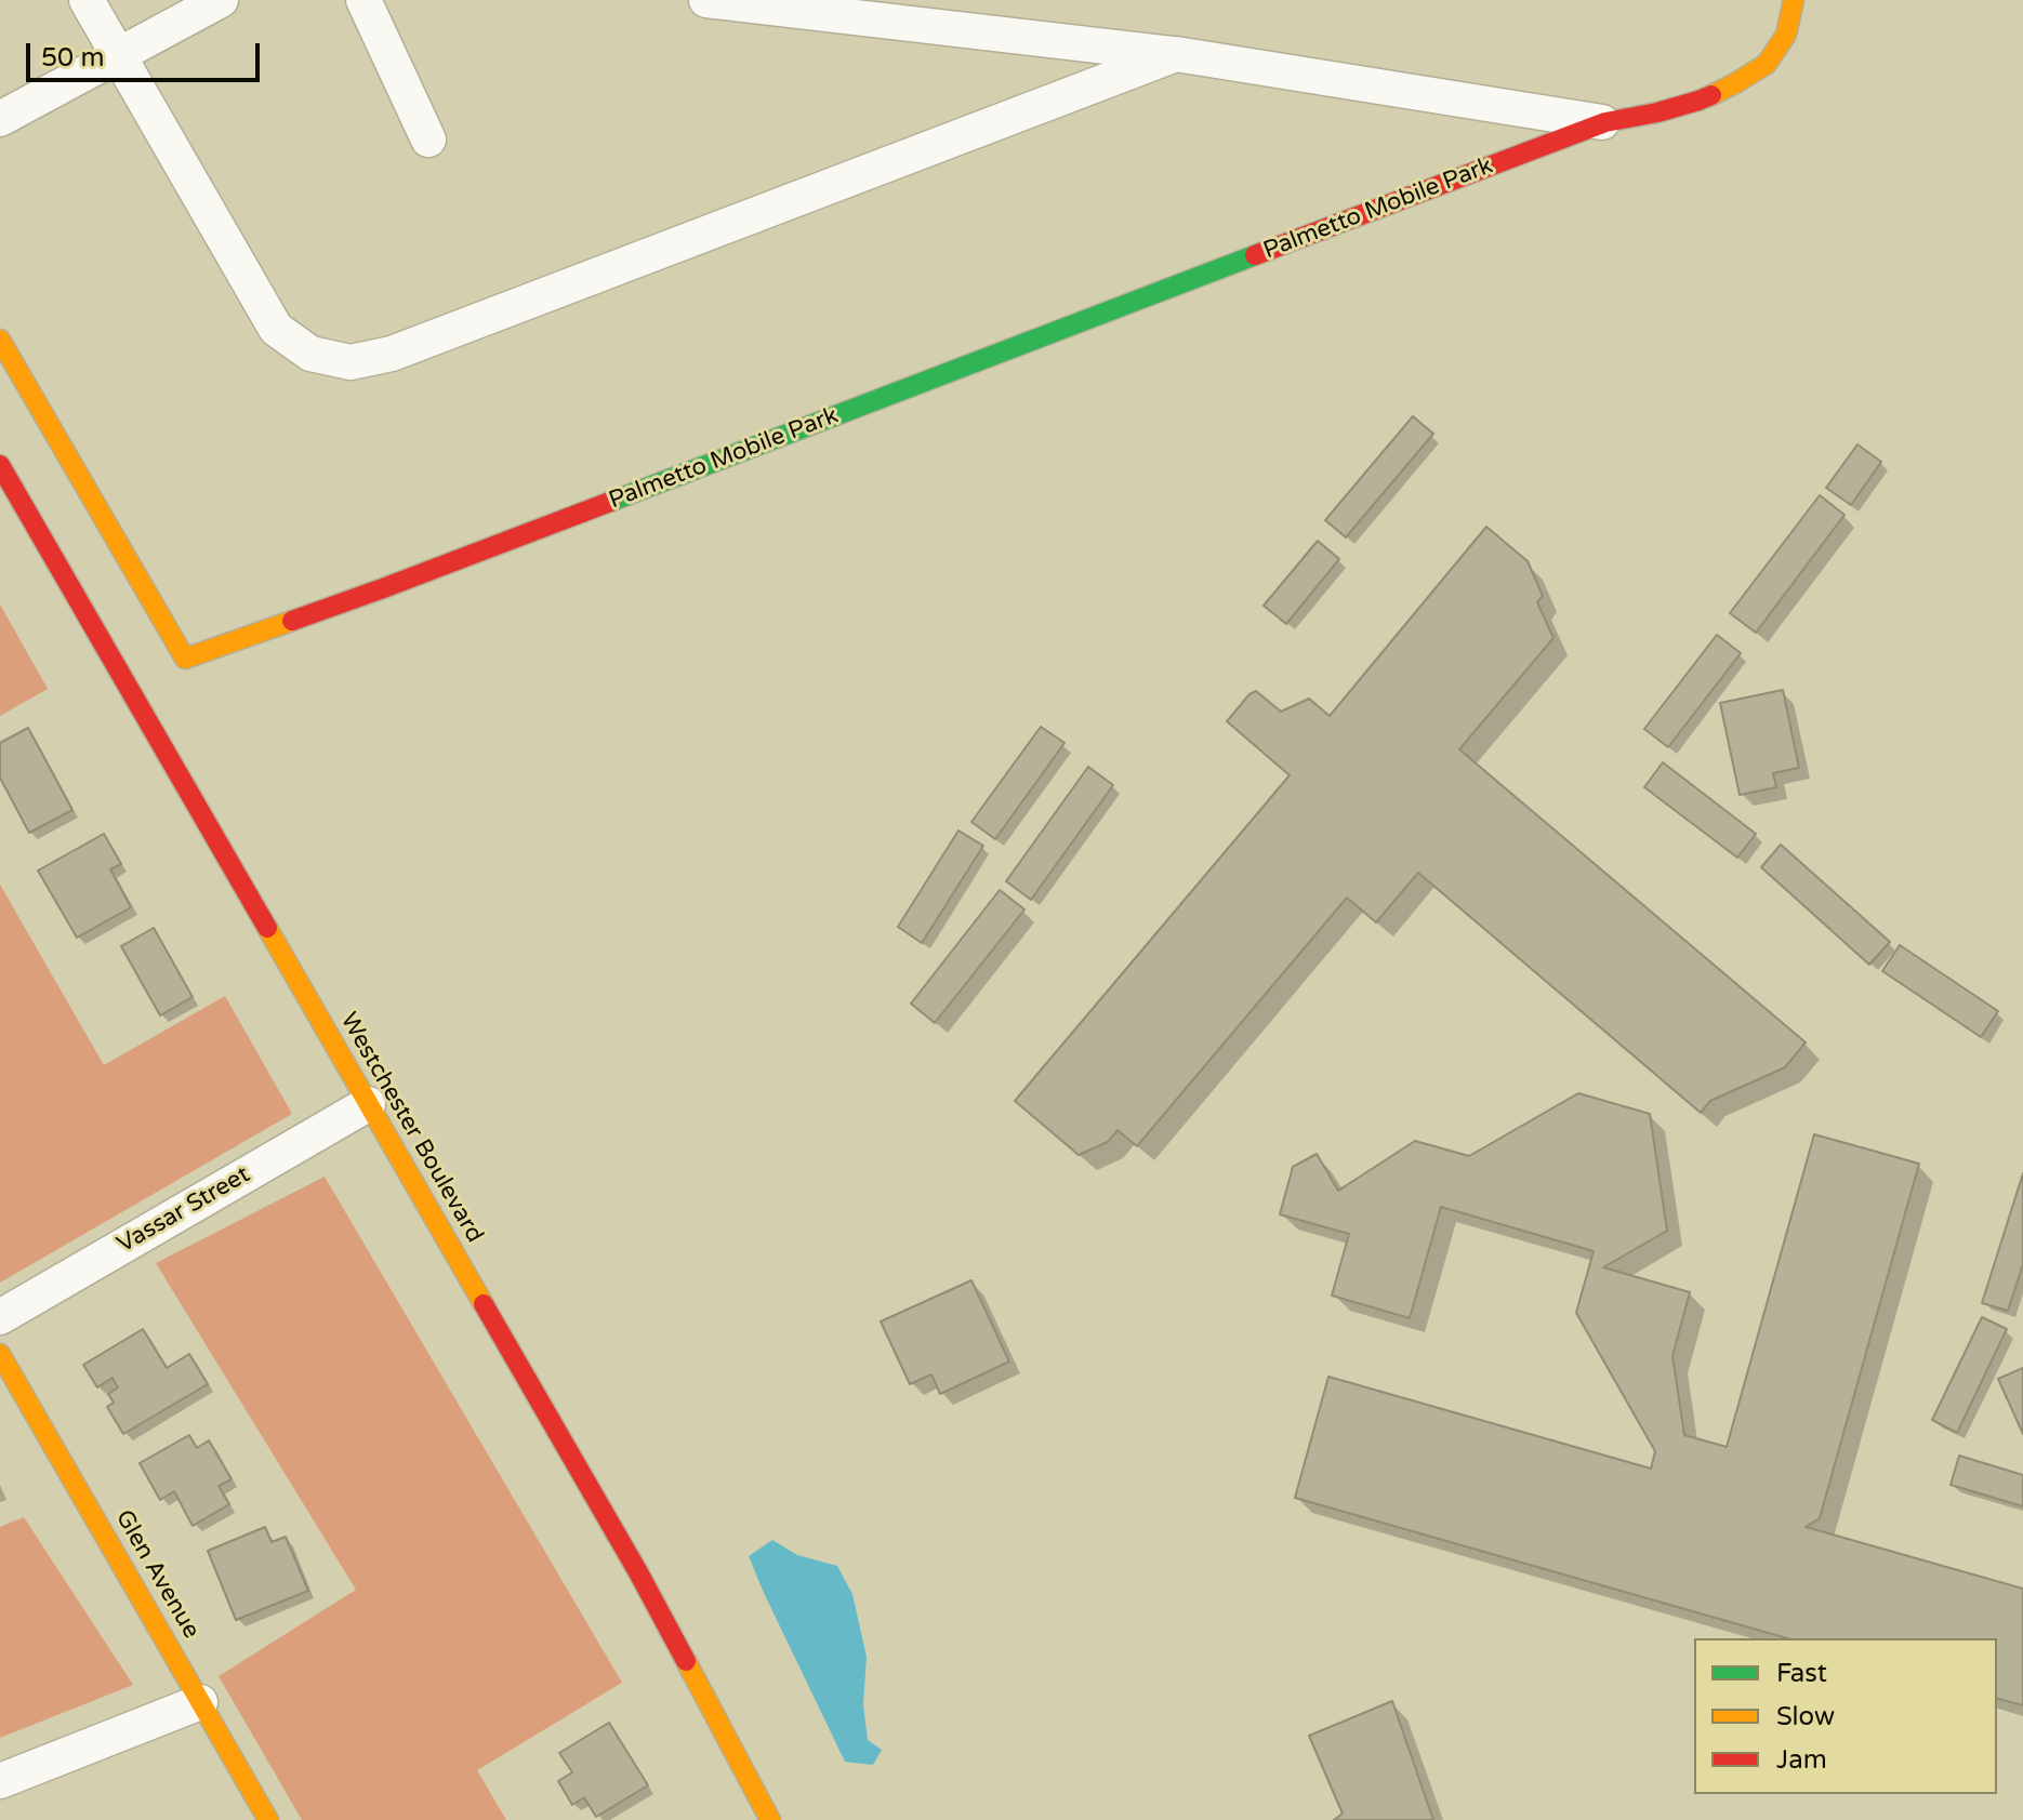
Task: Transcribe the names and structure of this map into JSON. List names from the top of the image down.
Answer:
{
  "streets": {
    "street": [
      "Palmetto Mobile Park",
      "Westchester Boulevard",
      "Vassar Street",
      "Glen Avenue"
    ]
  },
  "crossings": [
    ["Westchester Boulevard", "Vassar Street"]
  ],
  "legend": ["Fast", "Slow", "Jam"],
  "scale_bar": "50 m"
}
